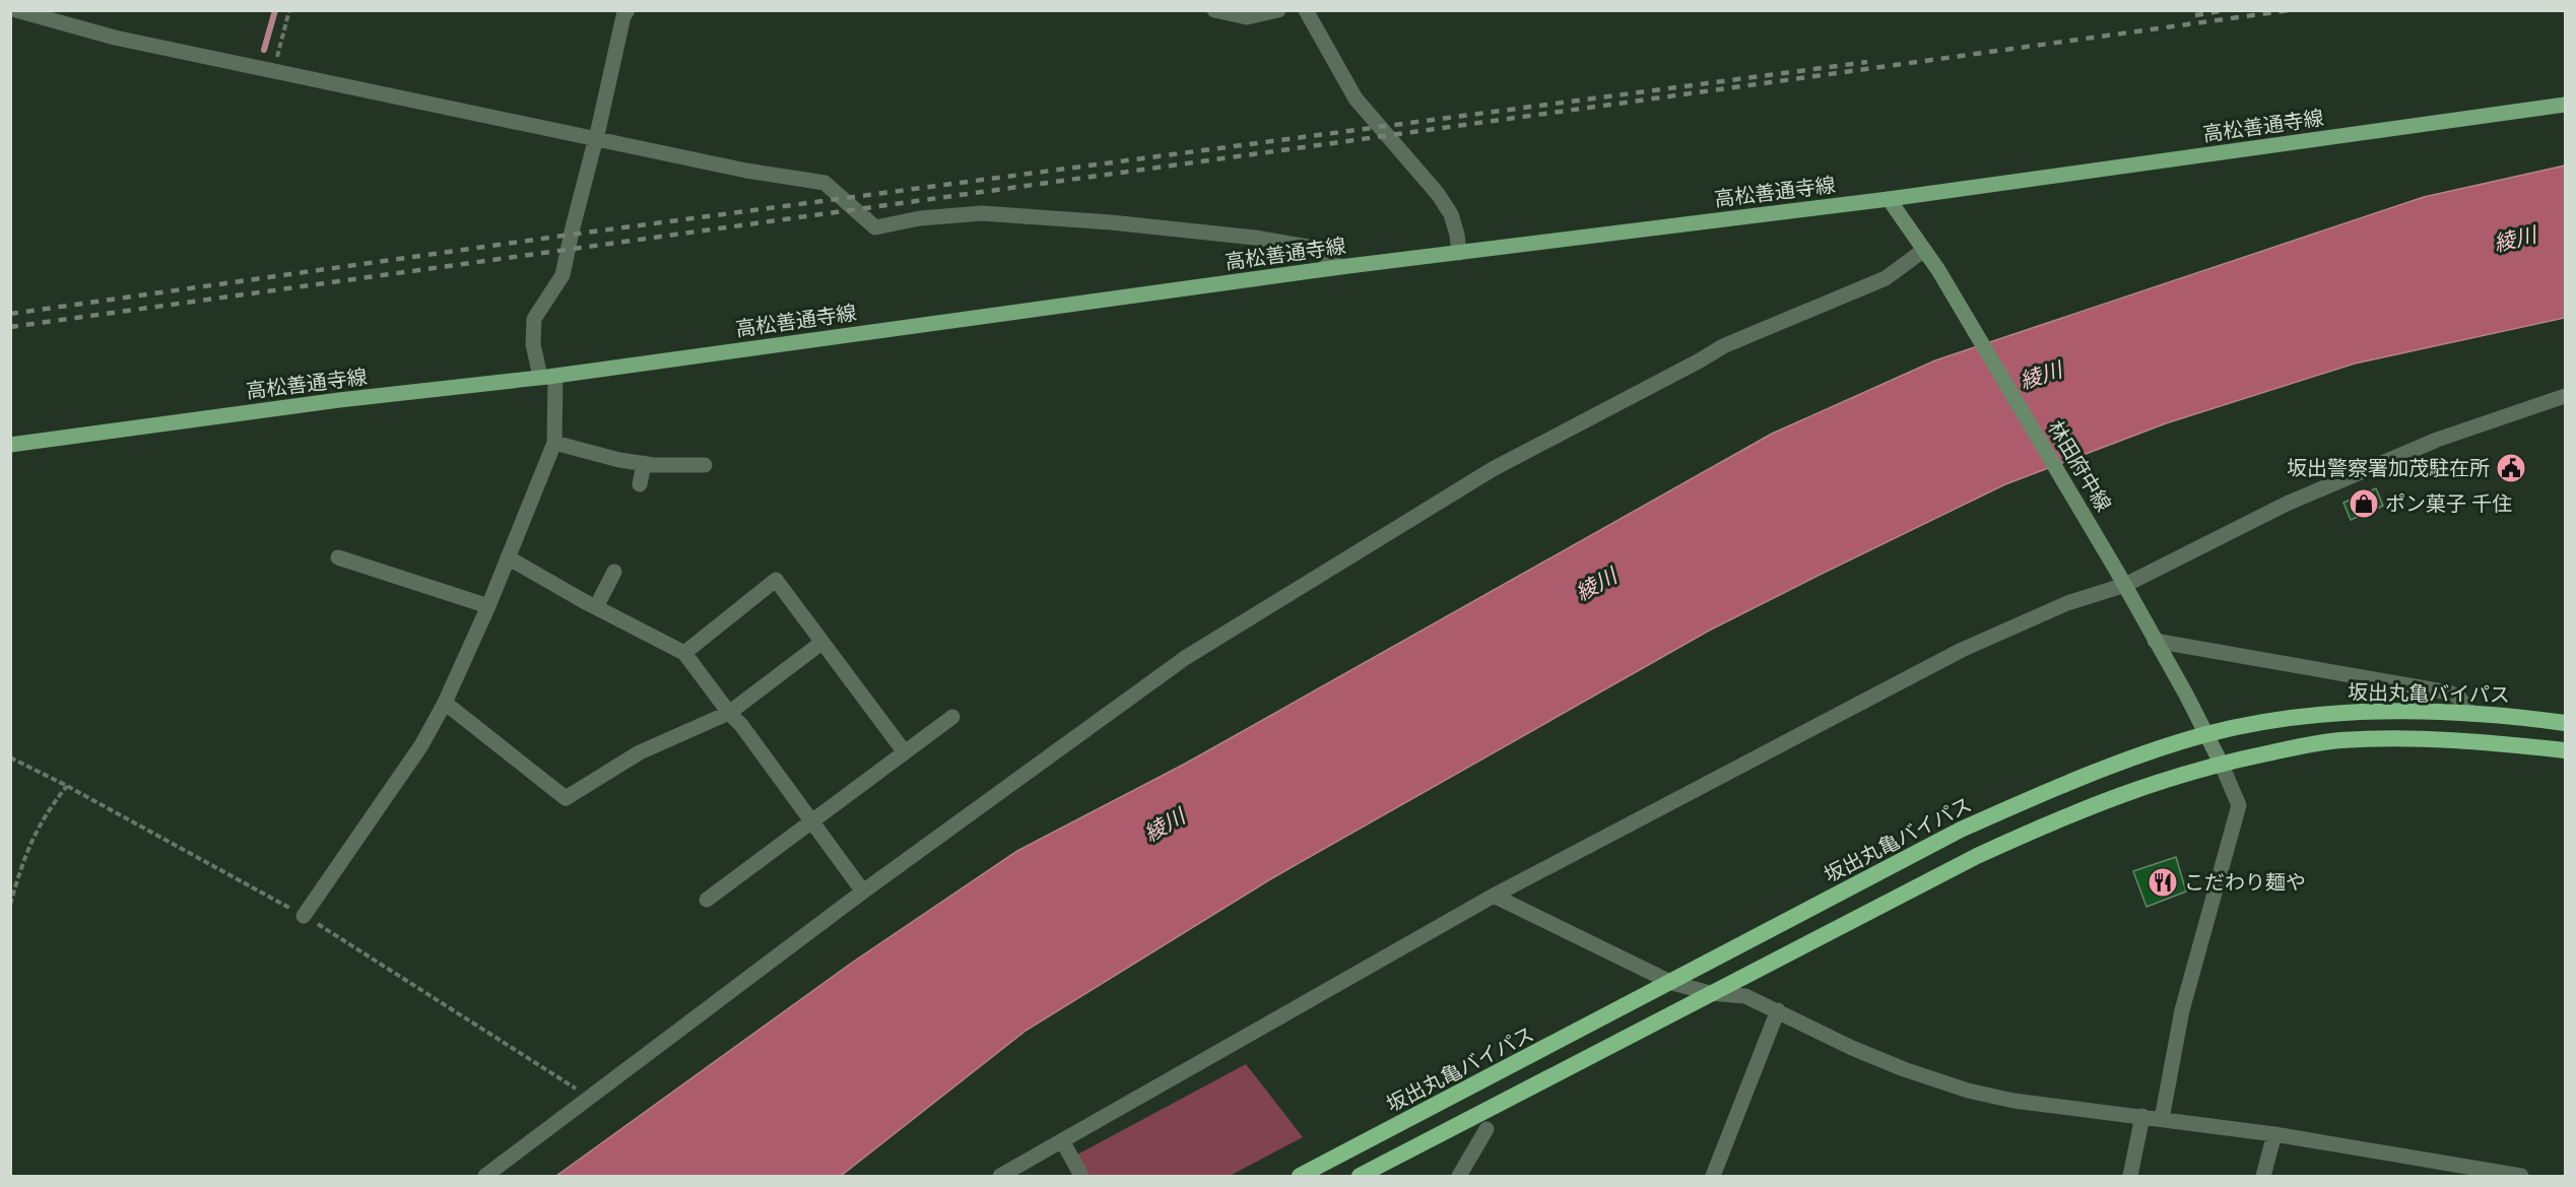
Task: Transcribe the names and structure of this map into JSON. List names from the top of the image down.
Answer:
{
  "streets": {
    "highway": ["坂出丸亀バイパス"],
    "main road": ["高松善通寺線", "林田府中線"]
  },
  "crossings": [
    ["高松善通寺線", "林田府中線"],
    ["林田府中線", "坂出丸亀バイパス"]
  ],
  "water": ["綾川"],
  "places": {
    "public building": ["坂出警察署加茂駐在所"],
    "shop": ["ポン菓子 千住"],
    "restaurant": ["こだわり麺や"]
  }
}
